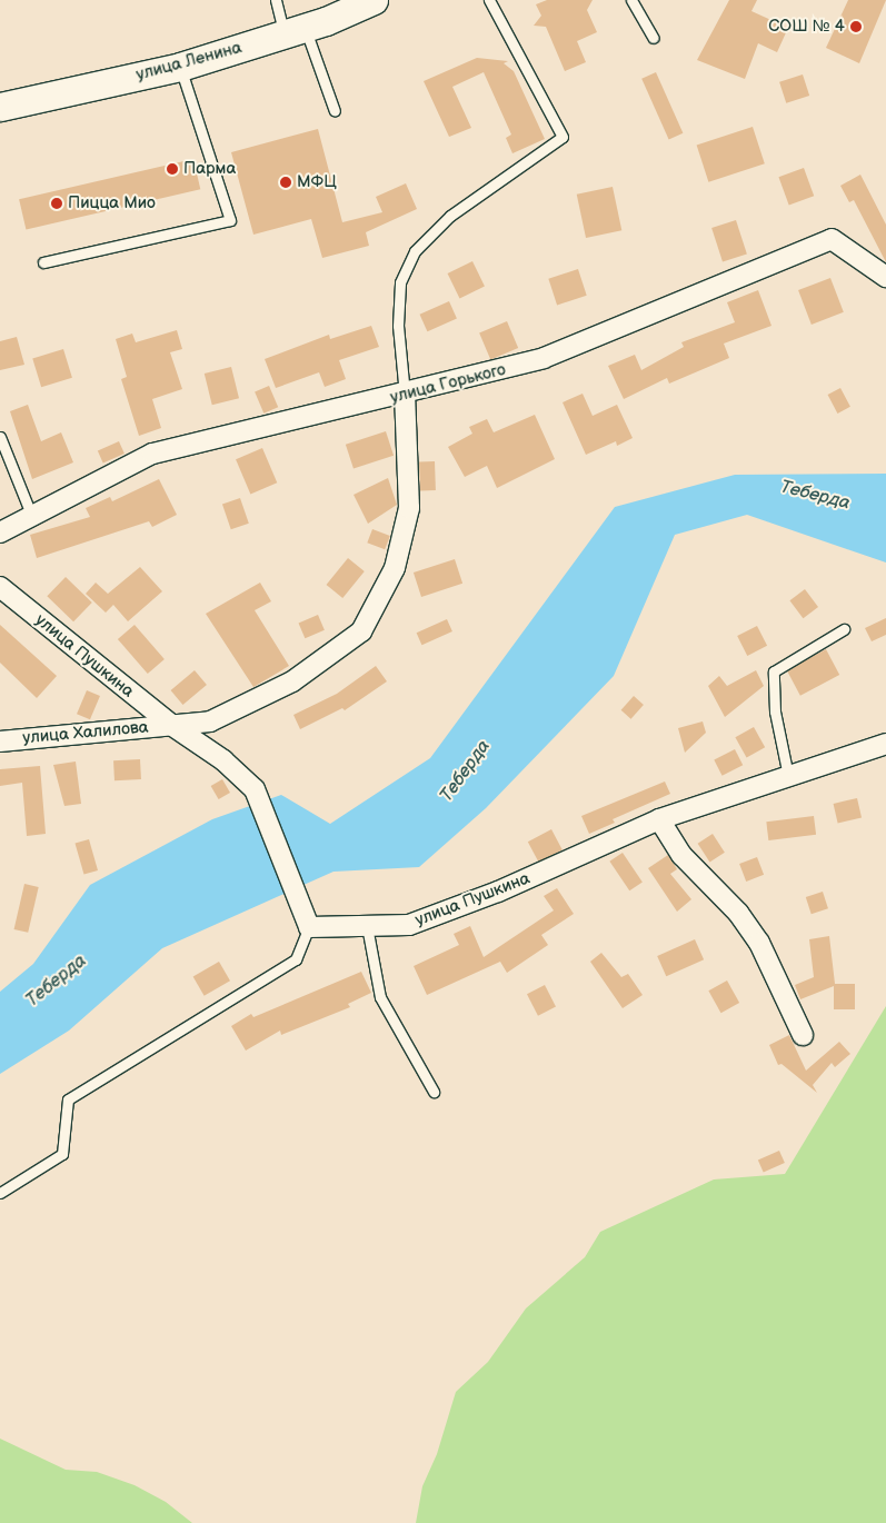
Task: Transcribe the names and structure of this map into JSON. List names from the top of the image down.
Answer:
{
  "streets": {
    "main road": ["улица Ленина"],
    "street": ["улица Горького", "улица Пушкина", "улица Халилова"]
  },
  "crossings": [
    ["улица Горького", "улица Халилова"],
    ["улица Пушкина", "улица Халилова"]
  ],
  "water": ["Теберда"],
  "places": [
    "СОШ № 4",
    "Парма",
    "МФЦ",
    "Пицца Мио"
  ]
}
